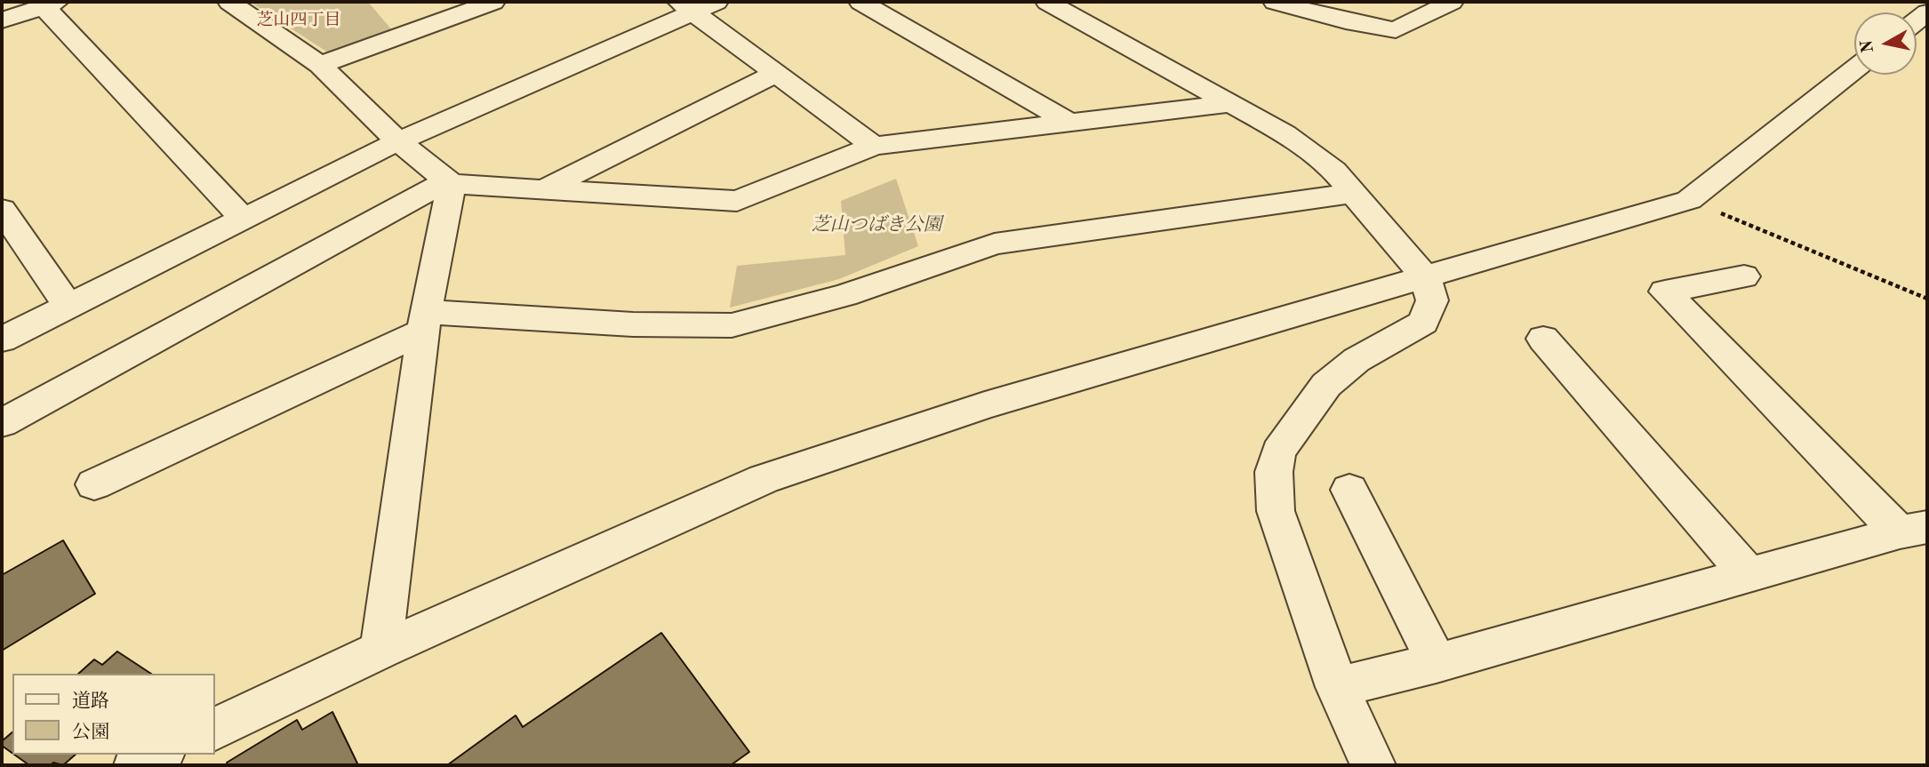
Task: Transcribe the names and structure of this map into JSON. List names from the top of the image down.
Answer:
{
  "districts": ["芝山四丁目"],
  "parks": ["芝山つばき公園"],
  "legend": ["道路", "公園"],
  "north": "left"
}
